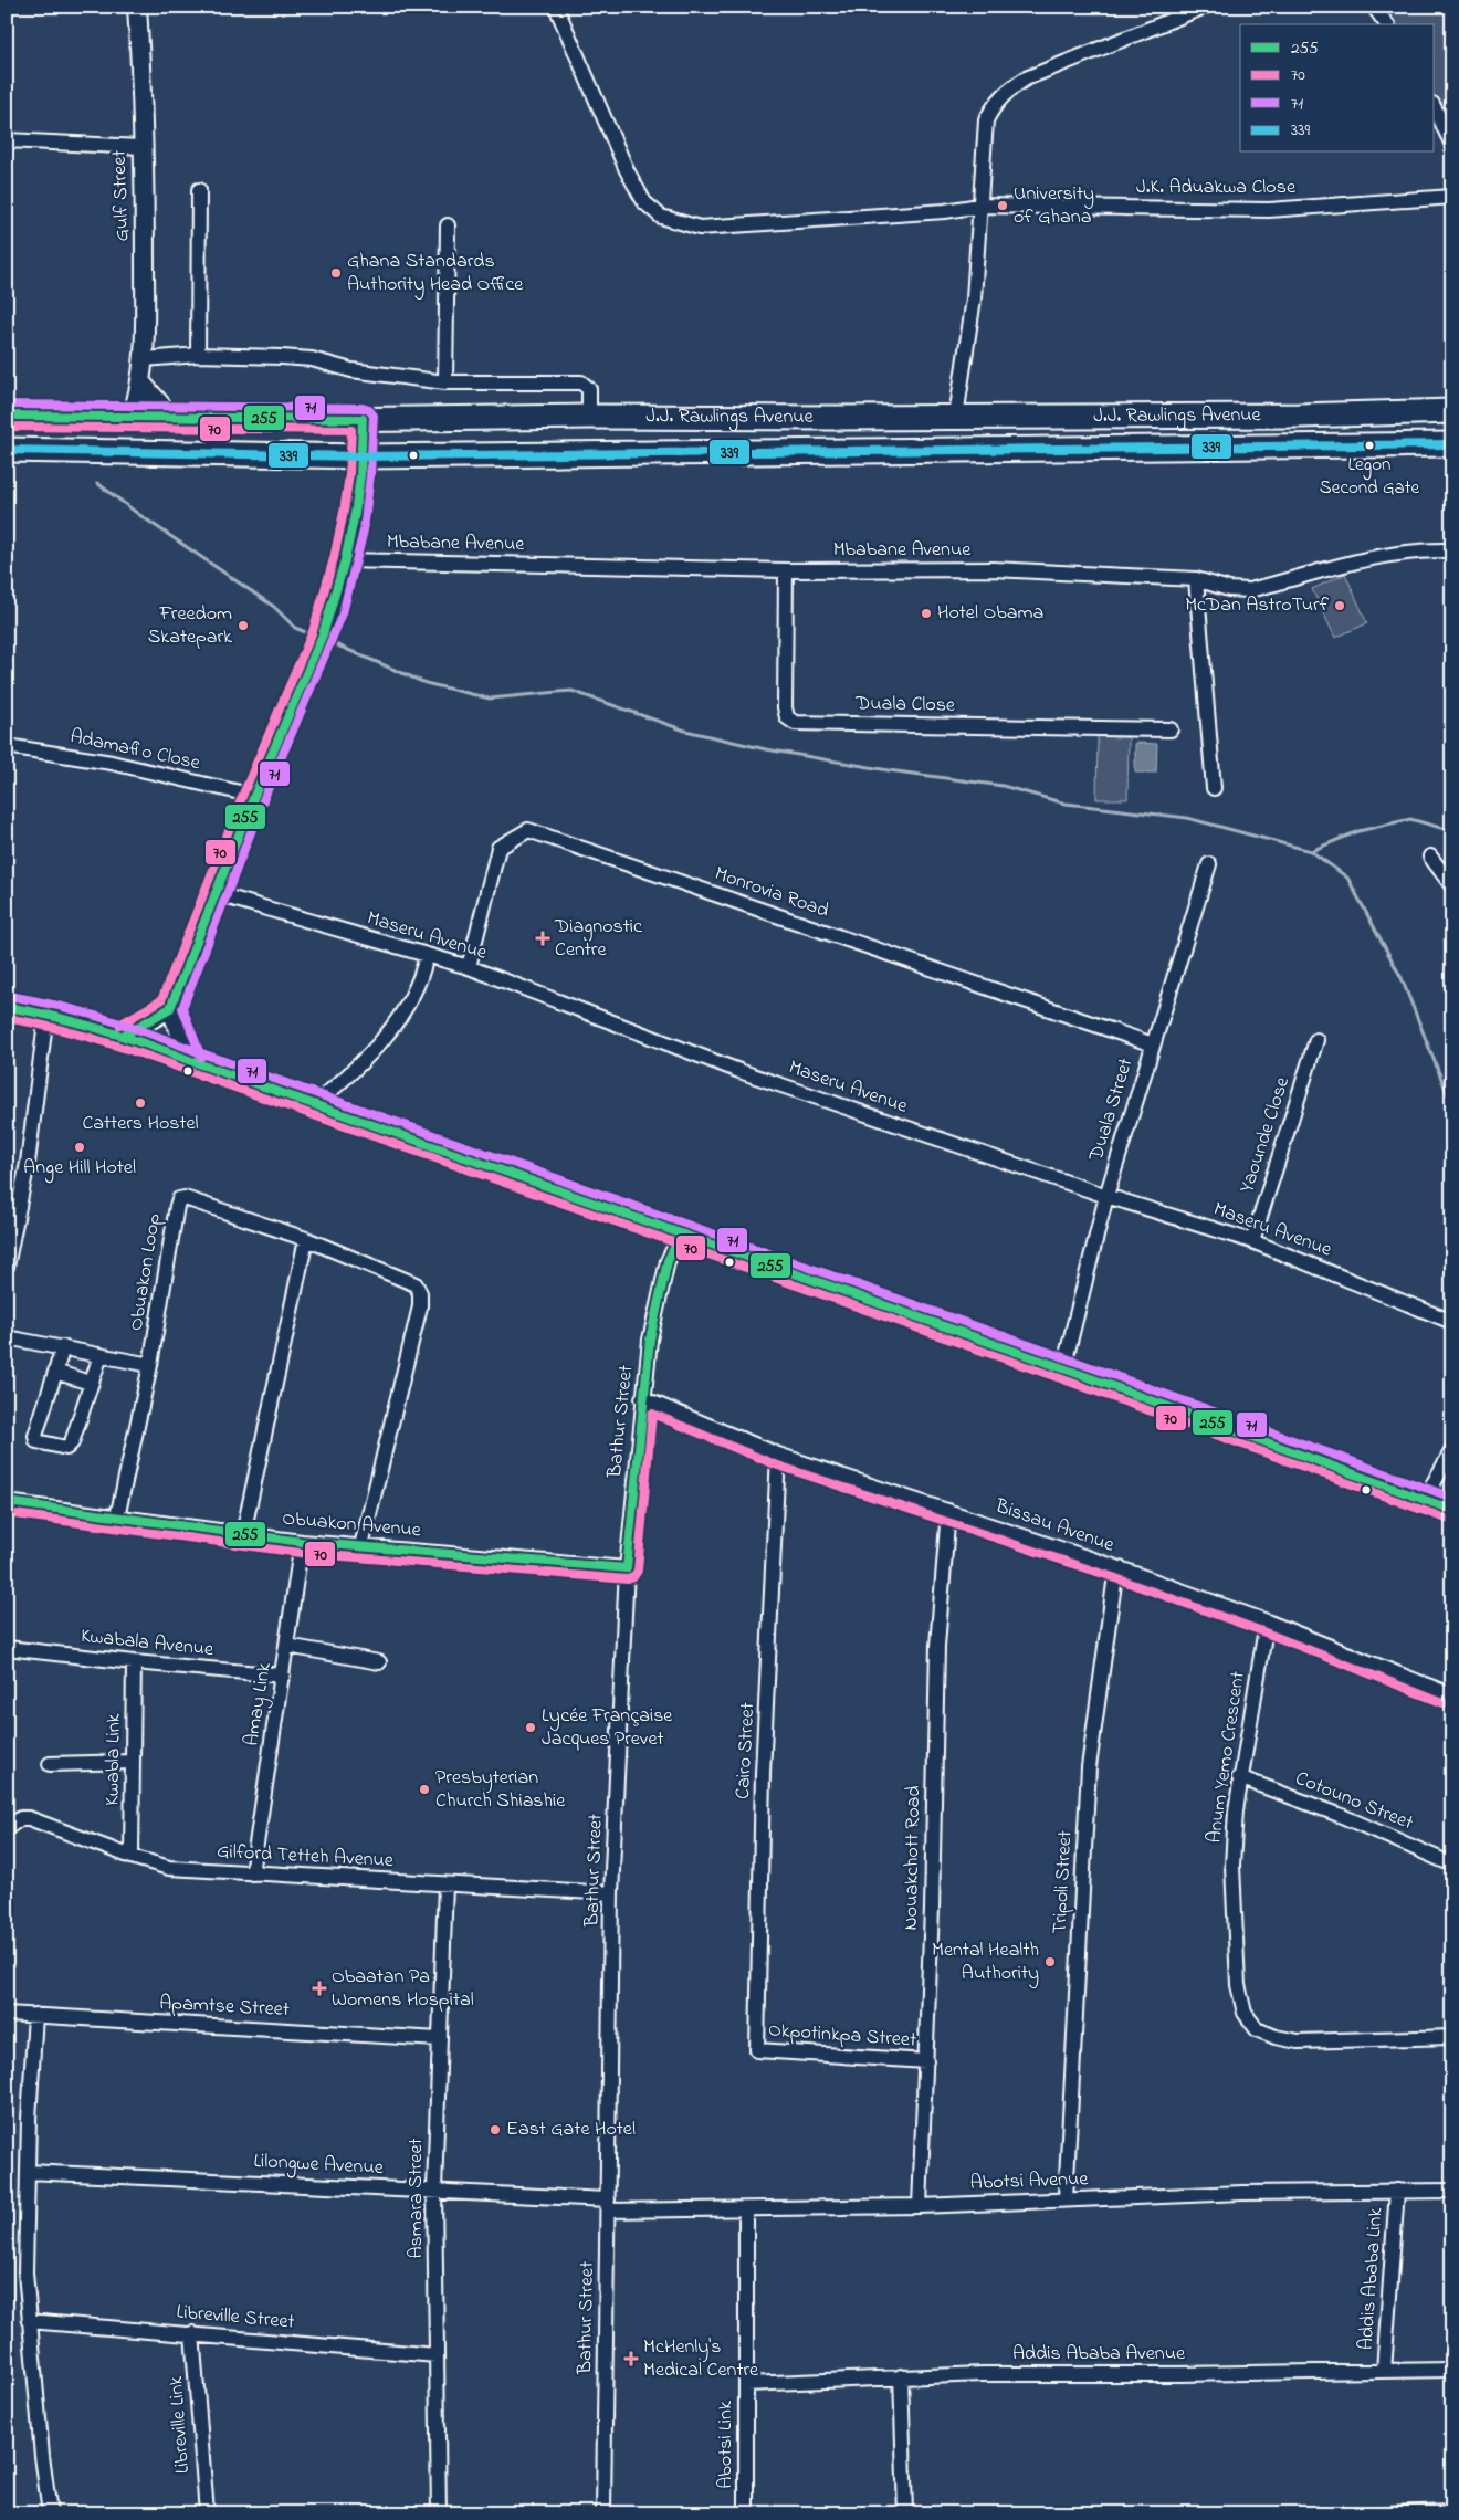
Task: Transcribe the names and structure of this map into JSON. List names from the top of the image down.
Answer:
{
  "streets": {
    "highway": ["J.J. Rawlings Avenue"],
    "street": [
      "J.K. Aduakwa Close",
      "Gulf Street",
      "Mbabane Avenue",
      "Duala Close",
      "Adamafio Close",
      "Monrovia Road",
      "Maseru Avenue",
      "Duala Street",
      "Yaounde Close",
      "Obuakon Loop",
      "Bathur Street",
      "Obuakon Avenue",
      "Bissau Avenue",
      "Kwabala Avenue",
      "Amay Link",
      "Cairo Street",
      "Anum Yemo Crescent",
      "Kwabla Link",
      "Cotouno Street",
      "Gilford Tetteh Avenue",
      "Nouakchott Road",
      "Tripoli Street",
      "Apamtse Street",
      "Okpotinkpa Street",
      "Lilongwe Avenue",
      "Abotsi Avenue",
      "Asmara Street",
      "Addis Ababa Link",
      "Libreville Street",
      "Addis Ababa Avenue",
      "Libreville Link",
      "Abotsi Link"
    ]
  },
  "crossings": [
    ["Gulf Street", "J.J. Rawlings Avenue"],
    ["Mbabane Avenue", "Duala Close"],
    ["Monrovia Road", "Maseru Avenue"],
    ["Monrovia Road", "Duala Street"],
    ["Maseru Avenue", "Duala Street"],
    ["Maseru Avenue", "Yaounde Close"],
    ["Obuakon Loop", "Obuakon Avenue"],
    ["Bathur Street", "Obuakon Avenue"],
    ["Bathur Street", "Bissau Avenue"],
    ["Bathur Street", "Gilford Tetteh Avenue"],
    ["Bathur Street", "Lilongwe Avenue"],
    ["Bathur Street", "Abotsi Avenue"],
    ["Obuakon Avenue", "Amay Link"],
    ["Bissau Avenue", "Cairo Street"],
    ["Bissau Avenue", "Anum Yemo Crescent"],
    ["Bissau Avenue", "Nouakchott Road"],
    ["Bissau Avenue", "Tripoli Street"],
    ["Kwabala Avenue", "Amay Link"],
    ["Kwabala Avenue", "Kwabla Link"],
    ["Amay Link", "Gilford Tetteh Avenue"],
    ["Cairo Street", "Okpotinkpa Street"],
    ["Anum Yemo Crescent", "Cotouno Street"],
    ["Kwabla Link", "Gilford Tetteh Avenue"],
    ["Gilford Tetteh Avenue", "Asmara Street"],
    ["Nouakchott Road", "Okpotinkpa Street"],
    ["Nouakchott Road", "Abotsi Avenue"],
    ["Tripoli Street", "Abotsi Avenue"],
    ["Apamtse Street", "Asmara Street"],
    ["Lilongwe Avenue", "Abotsi Avenue"],
    ["Lilongwe Avenue", "Asmara Street"],
    ["Abotsi Avenue", "Addis Ababa Link"],
    ["Abotsi Avenue", "Abotsi Link"],
    ["Asmara Street", "Libreville Street"],
    ["Addis Ababa Link", "Addis Ababa Avenue"],
    ["Libreville Street", "Libreville Link"],
    ["Addis Ababa Avenue", "Abotsi Link"]
  ],
  "places": {
    "other": [
      "University of Ghana",
      "Ghana Standards Authority Head Office",
      "Legon Second Gate",
      "McDan AstroTurf",
      "Hotel Obama",
      "Freedom Skatepark",
      "Catters Hostel",
      "Ange Hill Hotel",
      "Lycée Française Jacques Prevet",
      "Presbyterian Church Shiashie",
      "Mental Health Authority",
      "East Gate Hotel"
    ],
    "health": ["Diagnostic Centre", "Obaatan Pa Womens Hospital", "McHenly's Medical Centre"]
  },
  "lines": [
    "transit line 71",
    "transit line 255",
    "transit line 70",
    "transit line 339"
  ],
  "legend": [
    "255",
    "70",
    "71",
    "339"
  ]
}
